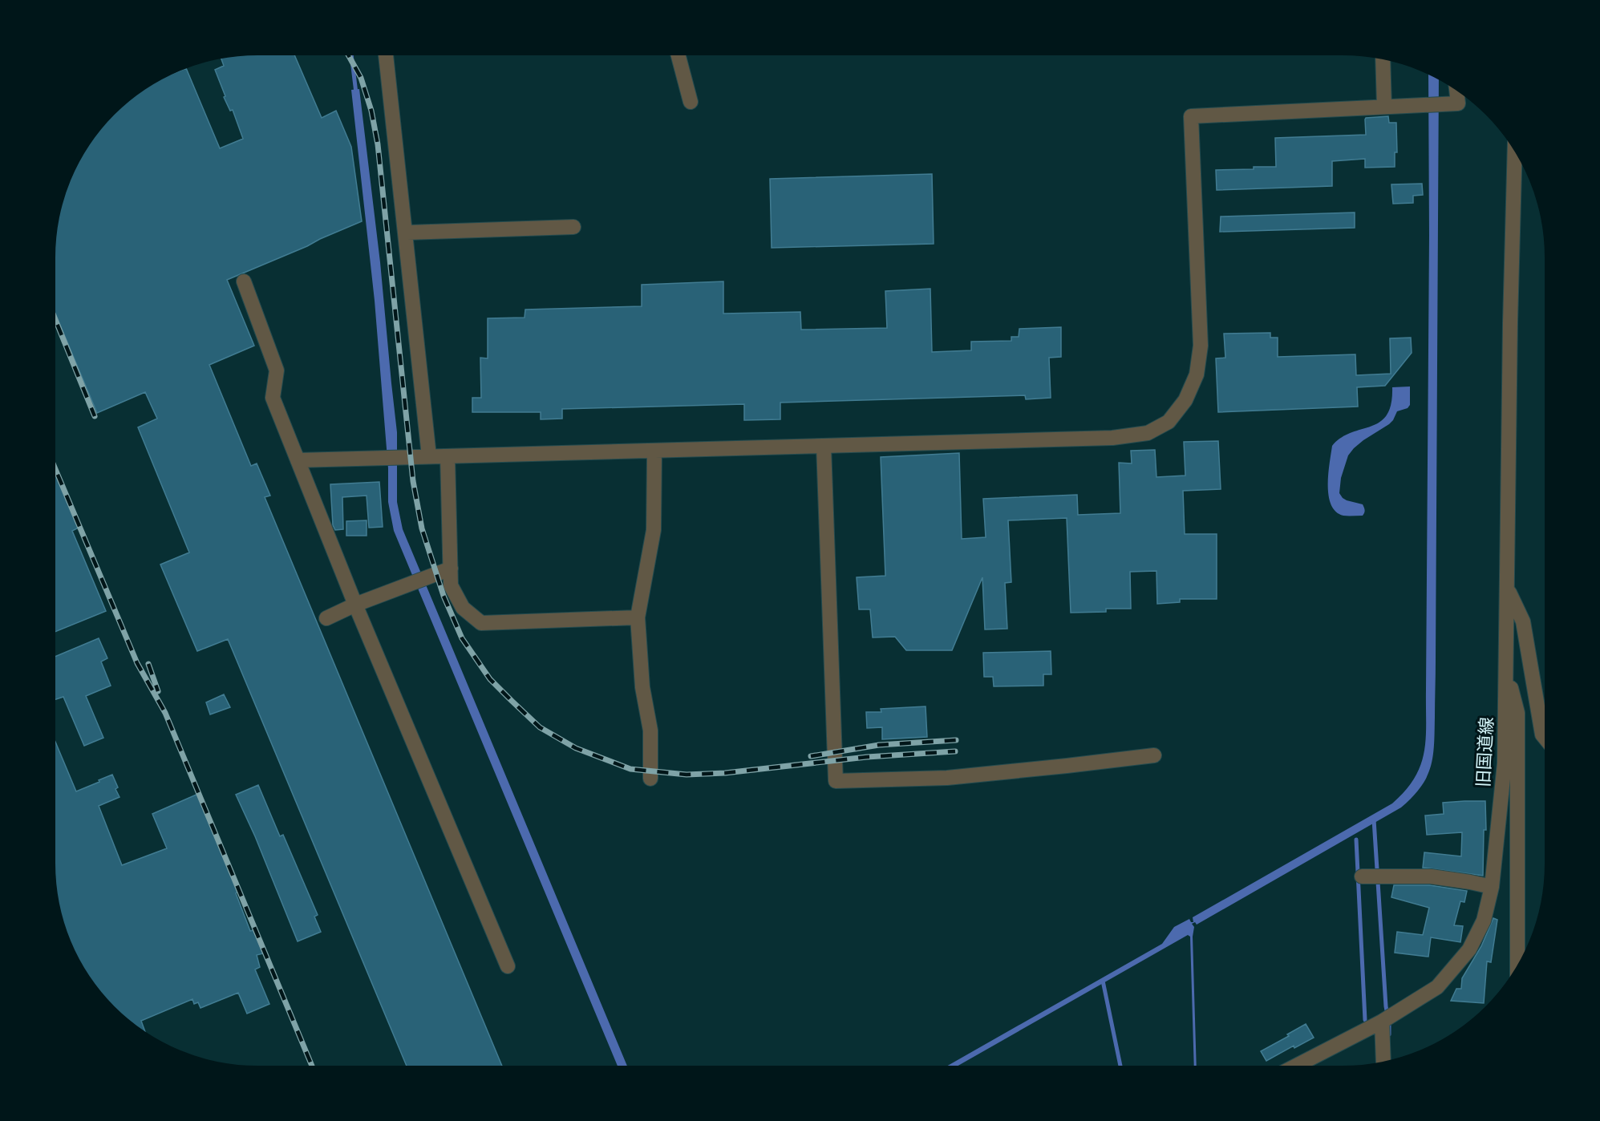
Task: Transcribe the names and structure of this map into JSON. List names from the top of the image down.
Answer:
{
  "streets": {
    "street": ["旧国道線"]
  }
}
